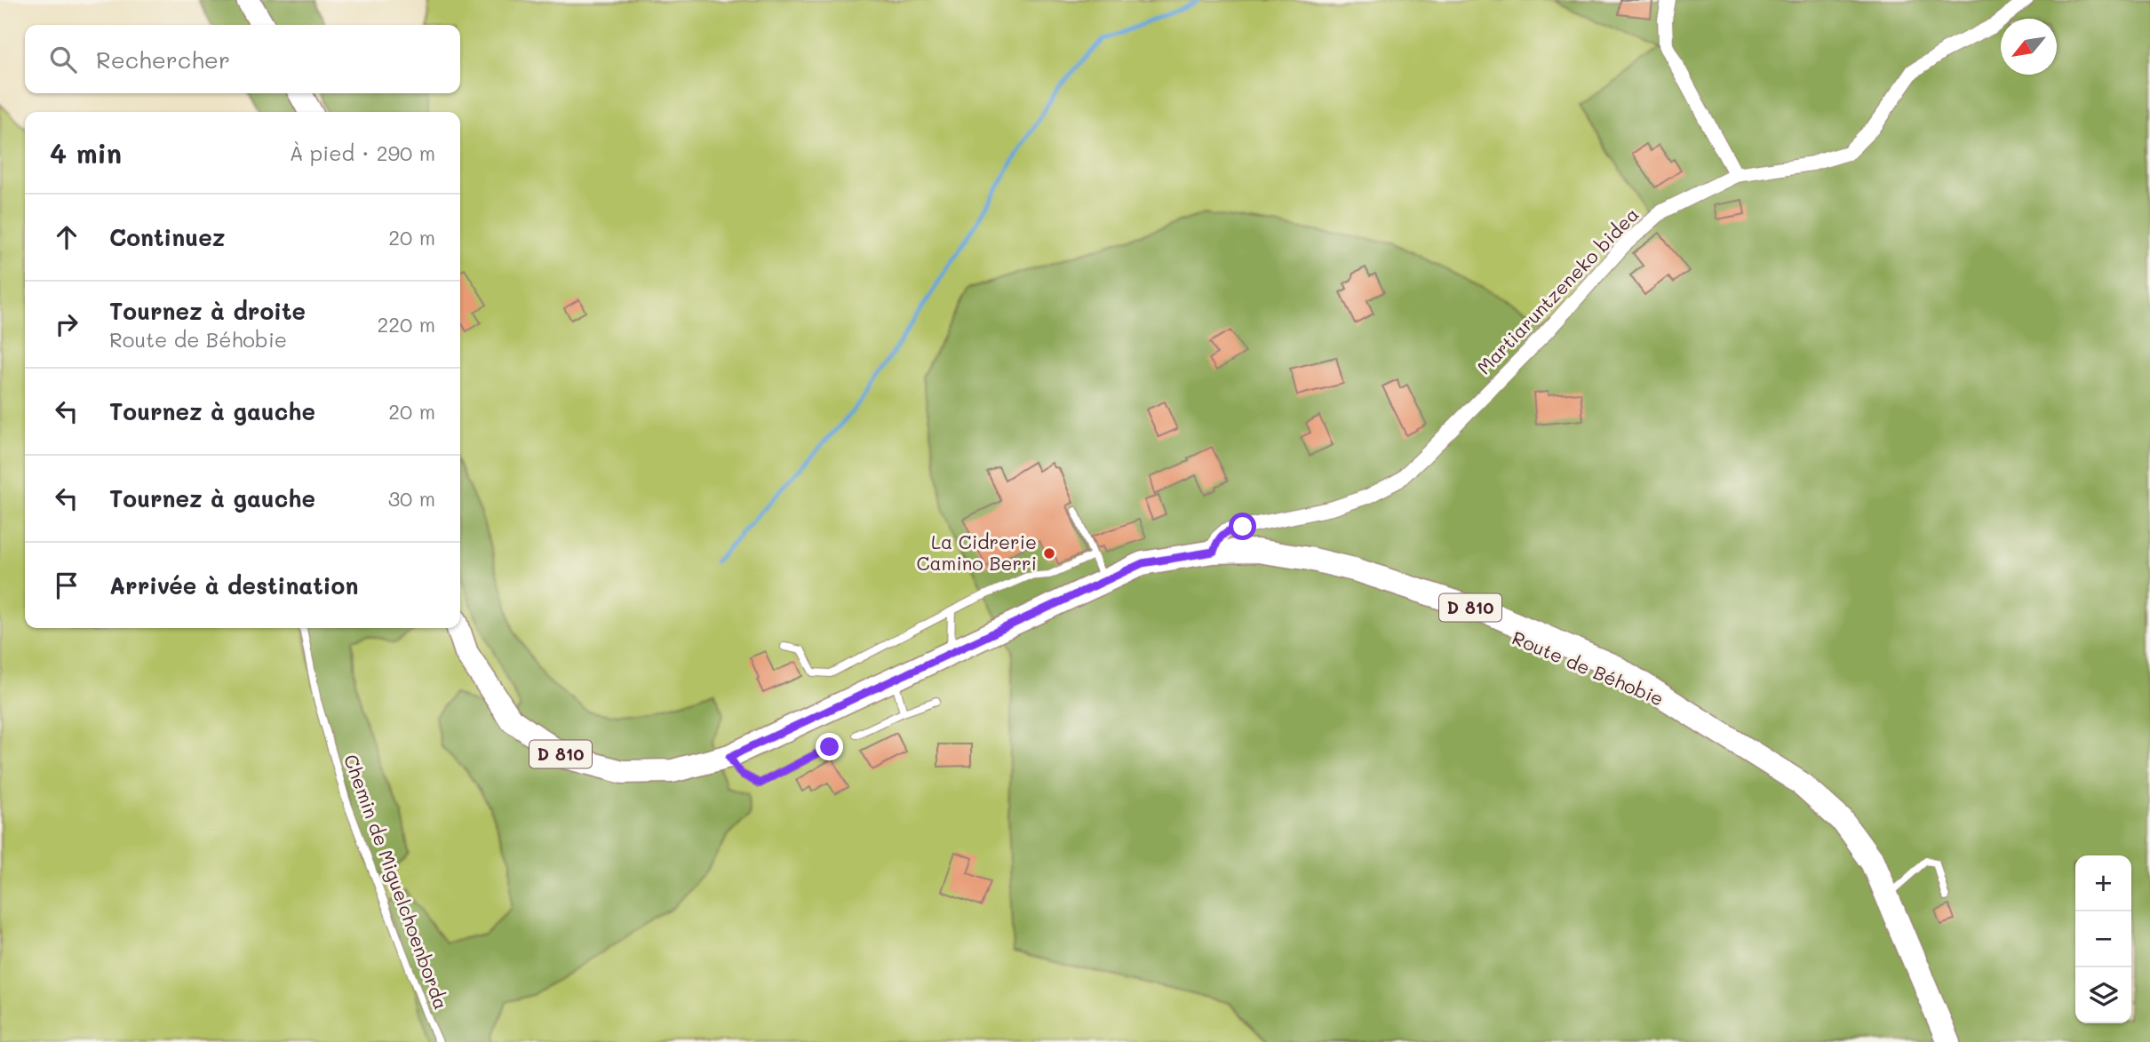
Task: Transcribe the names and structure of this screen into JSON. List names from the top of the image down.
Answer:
{
  "streets": {
    "main road": ["D 810", "Route de Béhobie"],
    "street": ["Martiaruntzeneko bidea"],
    "lane": ["Chemin de Miguelchoenborda"]
  },
  "crossings": [
    ["Martiaruntzeneko bidea", "Route de Béhobie"]
  ],
  "places": ["La Cidrerie Camino Berri"],
  "north": "bottom left",
  "page": {
    "search": "Rechercher",
    "heading": ["4 min", "À pied · 290 m"],
    "list": [
      ["Continuez", "20 m"],
      ["Tournez à droite", "Route de Béhobie", "220 m"],
      ["Tournez à gauche", "20 m"],
      ["Tournez à gauche", "30 m"],
      "Arrivée à destination"
    ],
    "map_buttons": ["+", "−"]
  }
}
